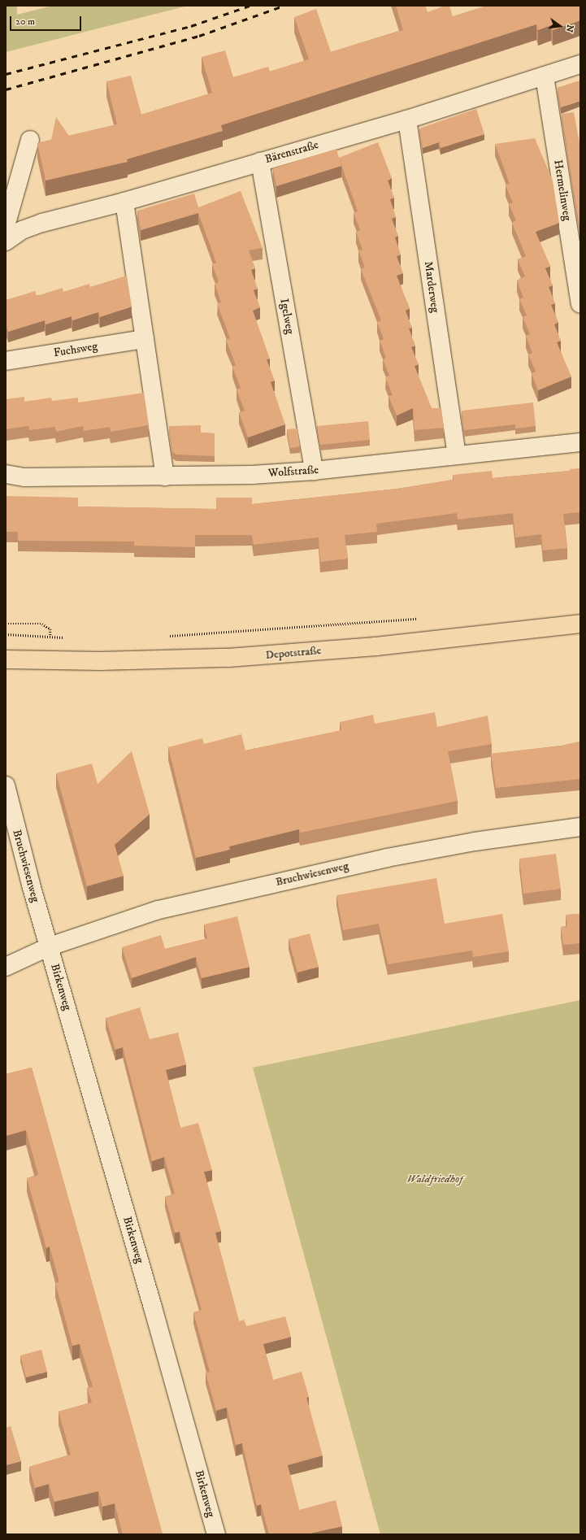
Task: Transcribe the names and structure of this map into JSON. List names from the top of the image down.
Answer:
{
  "streets": {
    "main road": ["Depotstraße"],
    "street": [
      "Bärenstraße",
      "Hermelinweg",
      "Marderweg",
      "Igelweg",
      "Fuchsweg",
      "Wolfstraße",
      "Bruchwiesenweg",
      "Birkenweg"
    ]
  },
  "crossings": [
    ["Bärenstraße", "Hermelinweg"],
    ["Bärenstraße", "Marderweg"],
    ["Bärenstraße", "Igelweg"],
    ["Marderweg", "Wolfstraße"],
    ["Igelweg", "Wolfstraße"],
    ["Bruchwiesenweg", "Birkenweg"]
  ],
  "parks": ["Waldfriedhof"],
  "scale_bar": "20 m",
  "north": "right"
}
